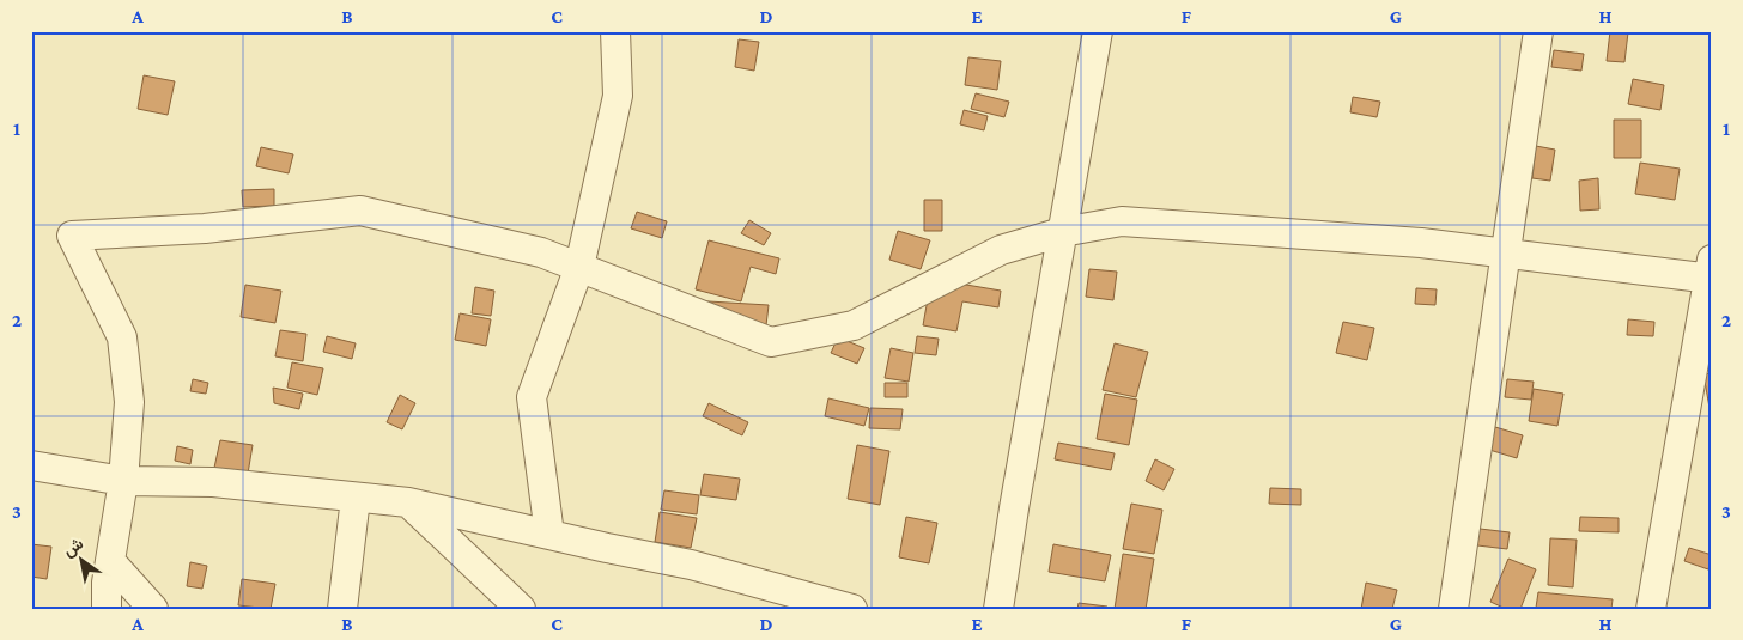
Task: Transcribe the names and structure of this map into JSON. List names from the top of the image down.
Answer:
{
  "north": "top left",
  "grid": {
    "columns": [
      "A",
      "B",
      "C",
      "D",
      "E",
      "F",
      "G",
      "H"
    ],
    "rows": ["1", "2", "3"]
  }
}
